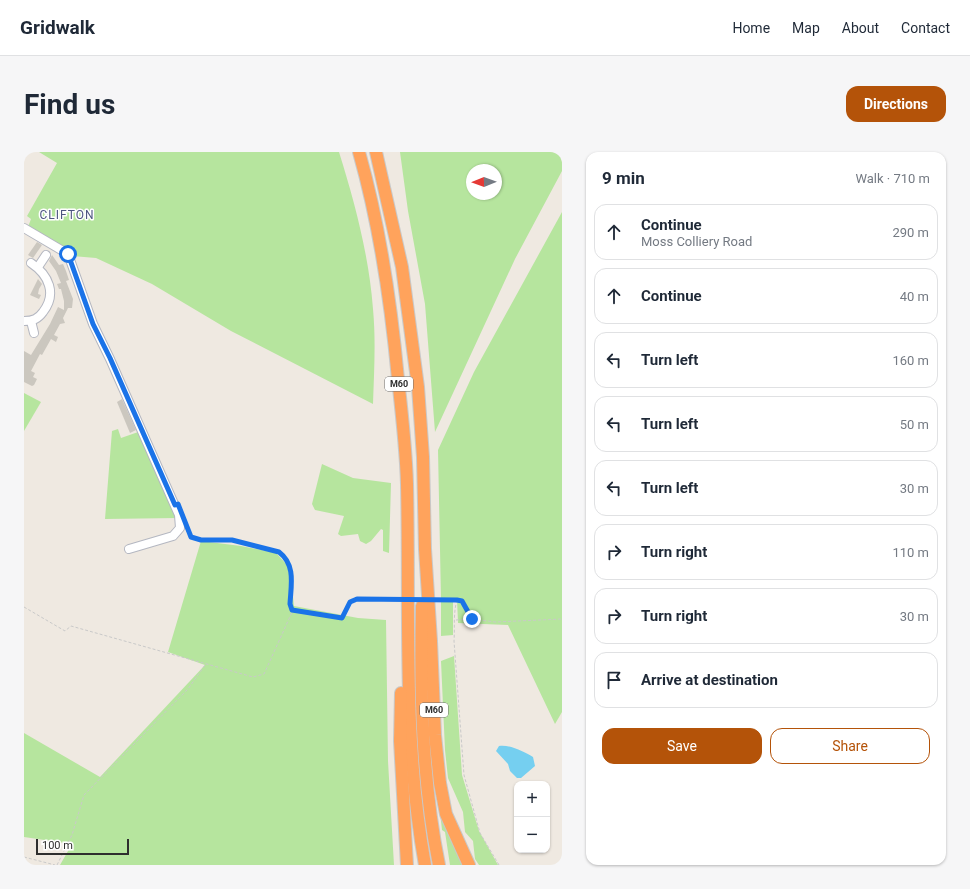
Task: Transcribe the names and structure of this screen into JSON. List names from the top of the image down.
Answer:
{
  "streets": {
    "highway": ["M60"]
  },
  "districts": ["CLIFTON"],
  "scale_bar": "100 m",
  "north": "left",
  "page": {
    "header": "Gridwalk",
    "nav": [
      "Home",
      "Map",
      "About",
      "Contact"
    ],
    "buttons": [
      "Directions",
      ["Save", "Share"]
    ],
    "title": "Find us",
    "heading": ["9 min", "Walk · 710 m"],
    "list": [
      ["Continue", "Moss Colliery Road", "290 m"],
      ["Continue", "40 m"],
      ["Turn left", "160 m"],
      ["Turn left", "50 m"],
      ["Turn left", "30 m"],
      ["Turn right", "110 m"],
      ["Turn right", "30 m"],
      "Arrive at destination"
    ],
    "map_buttons": ["+", "−"],
    "scale": "100 m"
  }
}
